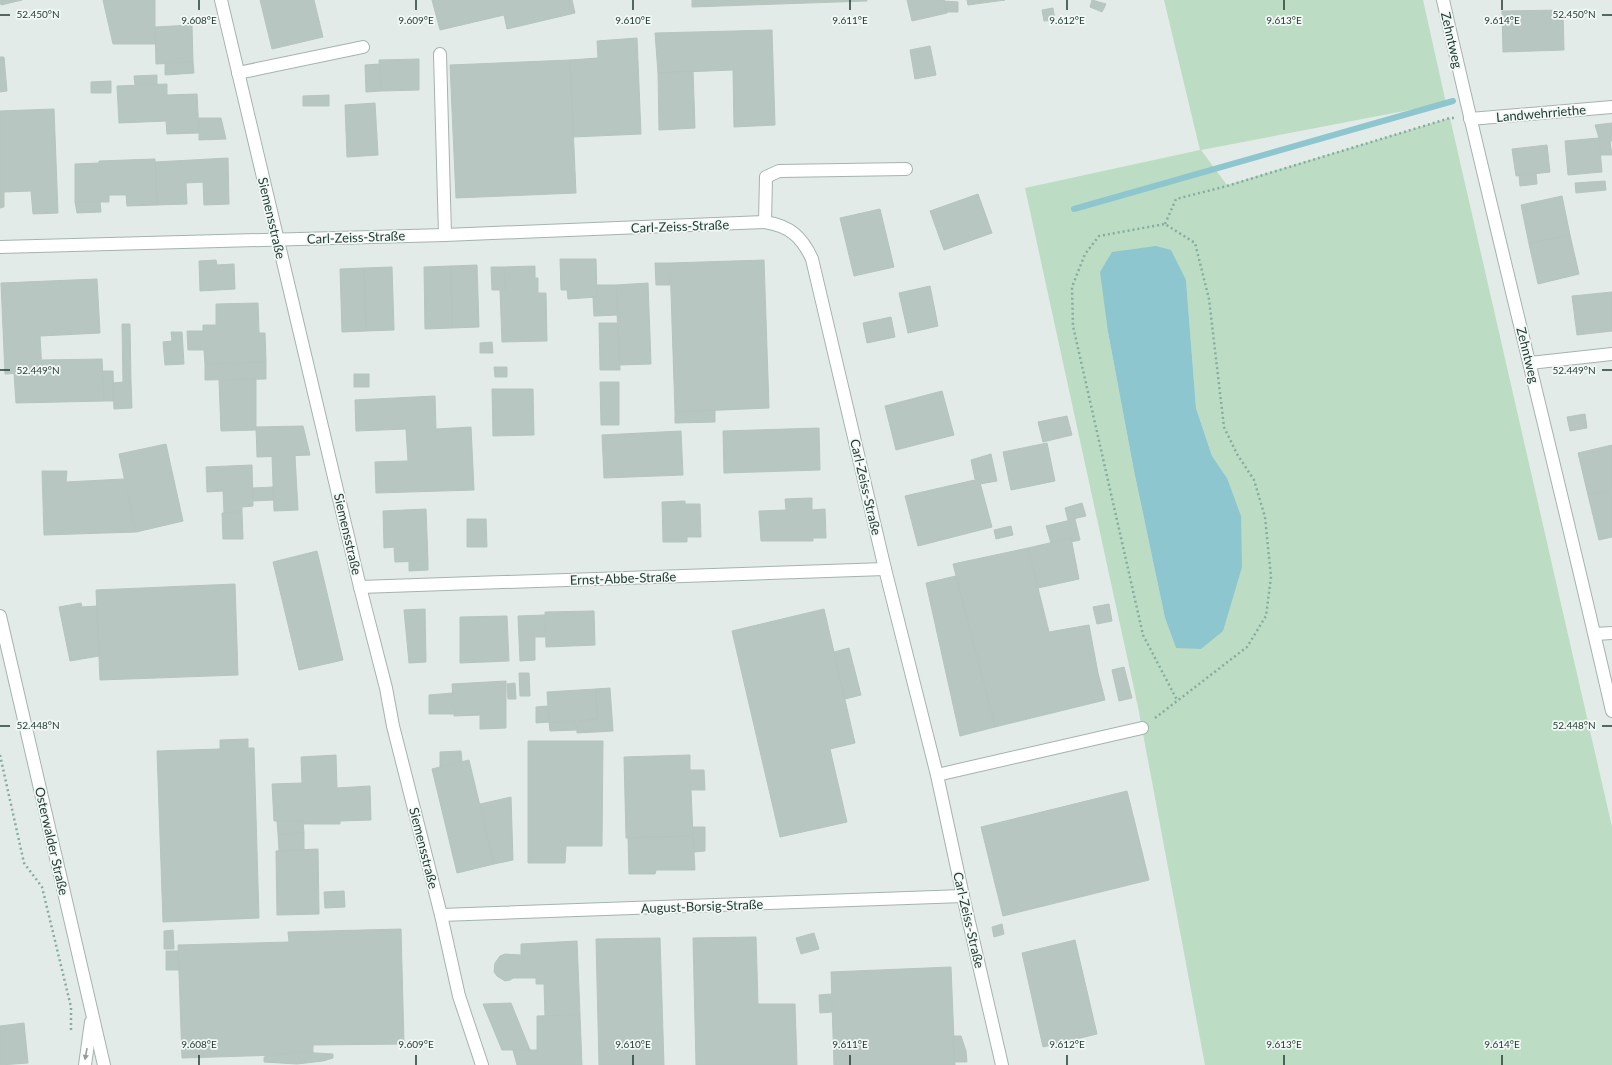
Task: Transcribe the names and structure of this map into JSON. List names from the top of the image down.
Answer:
{
  "streets": {
    "street": [
      "Zehntweg",
      "Landwehrriethe",
      "Siemensstraße",
      "Carl-Zeiss-Straße",
      "Ernst-Abbe-Straße",
      "Osterwalder Straße",
      "August-Borsig-Straße"
    ]
  },
  "crossings": [
    ["Zehntweg", "Landwehrriethe"],
    ["Siemensstraße", "Carl-Zeiss-Straße"],
    ["Siemensstraße", "Ernst-Abbe-Straße"],
    ["Siemensstraße", "August-Borsig-Straße"],
    ["Carl-Zeiss-Straße", "Ernst-Abbe-Straße"],
    ["Carl-Zeiss-Straße", "August-Borsig-Straße"]
  ],
  "coordinates": [
    "52.450°N",
    "9.608°E",
    "9.609°E",
    "9.610°E",
    "9.611°E",
    "9.612°E",
    "9.613°E",
    "9.614°E",
    "52.449°N",
    "52.448°N"
  ]
}
